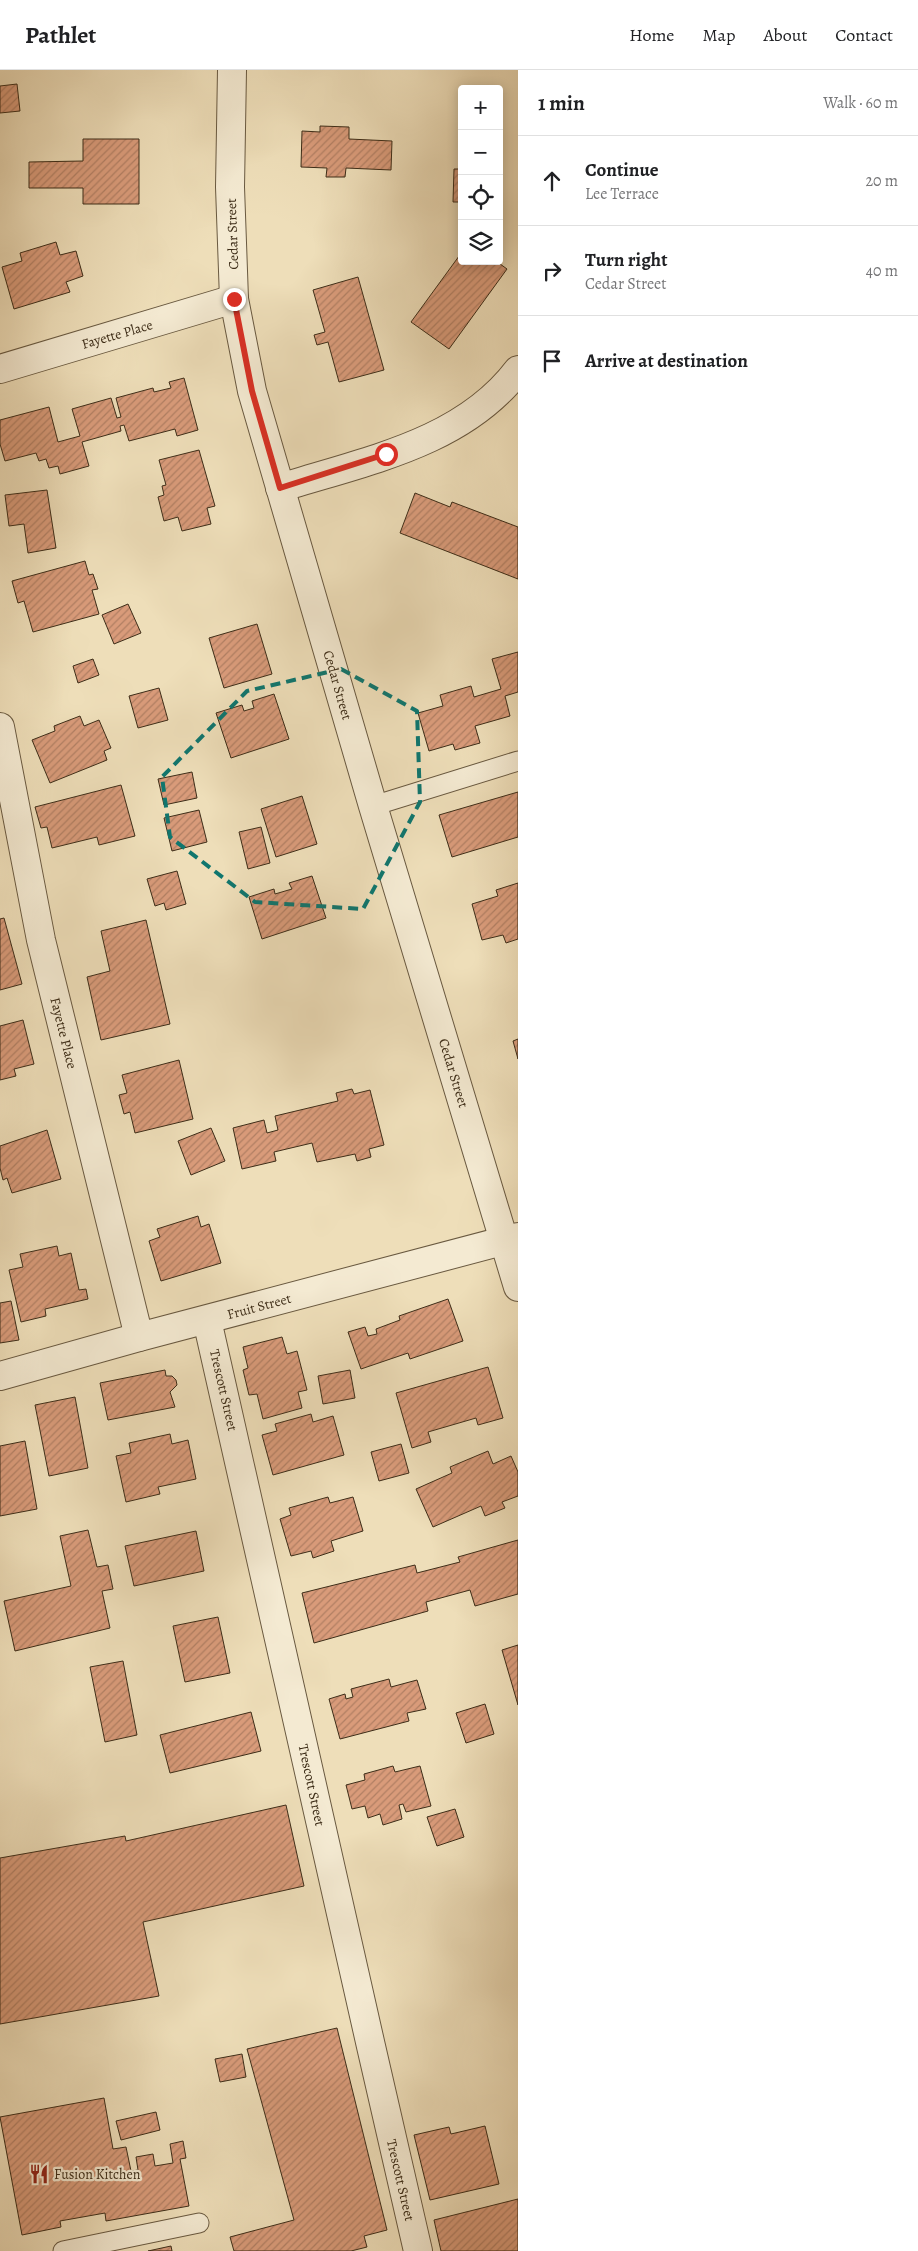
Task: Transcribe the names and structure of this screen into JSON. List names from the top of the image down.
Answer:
{
  "streets": {
    "street": [
      "Cedar Street",
      "Fayette Place",
      "Fruit Street",
      "Trescott Street"
    ]
  },
  "crossings": [
    ["Cedar Street", "Fayette Place"],
    ["Cedar Street", "Fruit Street"],
    ["Fayette Place", "Fruit Street"],
    ["Fruit Street", "Trescott Street"]
  ],
  "places": {
    "restaurant": ["Fusion Kitchen"]
  },
  "page": {
    "header": "Pathlet",
    "nav": [
      "Home",
      "Map",
      "About",
      "Contact"
    ],
    "heading": ["1 min", "Walk · 60 m"],
    "map_buttons": ["+", "−"],
    "list": [
      ["Continue", "Lee Terrace", "20 m"],
      ["Turn right", "Cedar Street", "40 m"],
      "Arrive at destination"
    ]
  }
}
